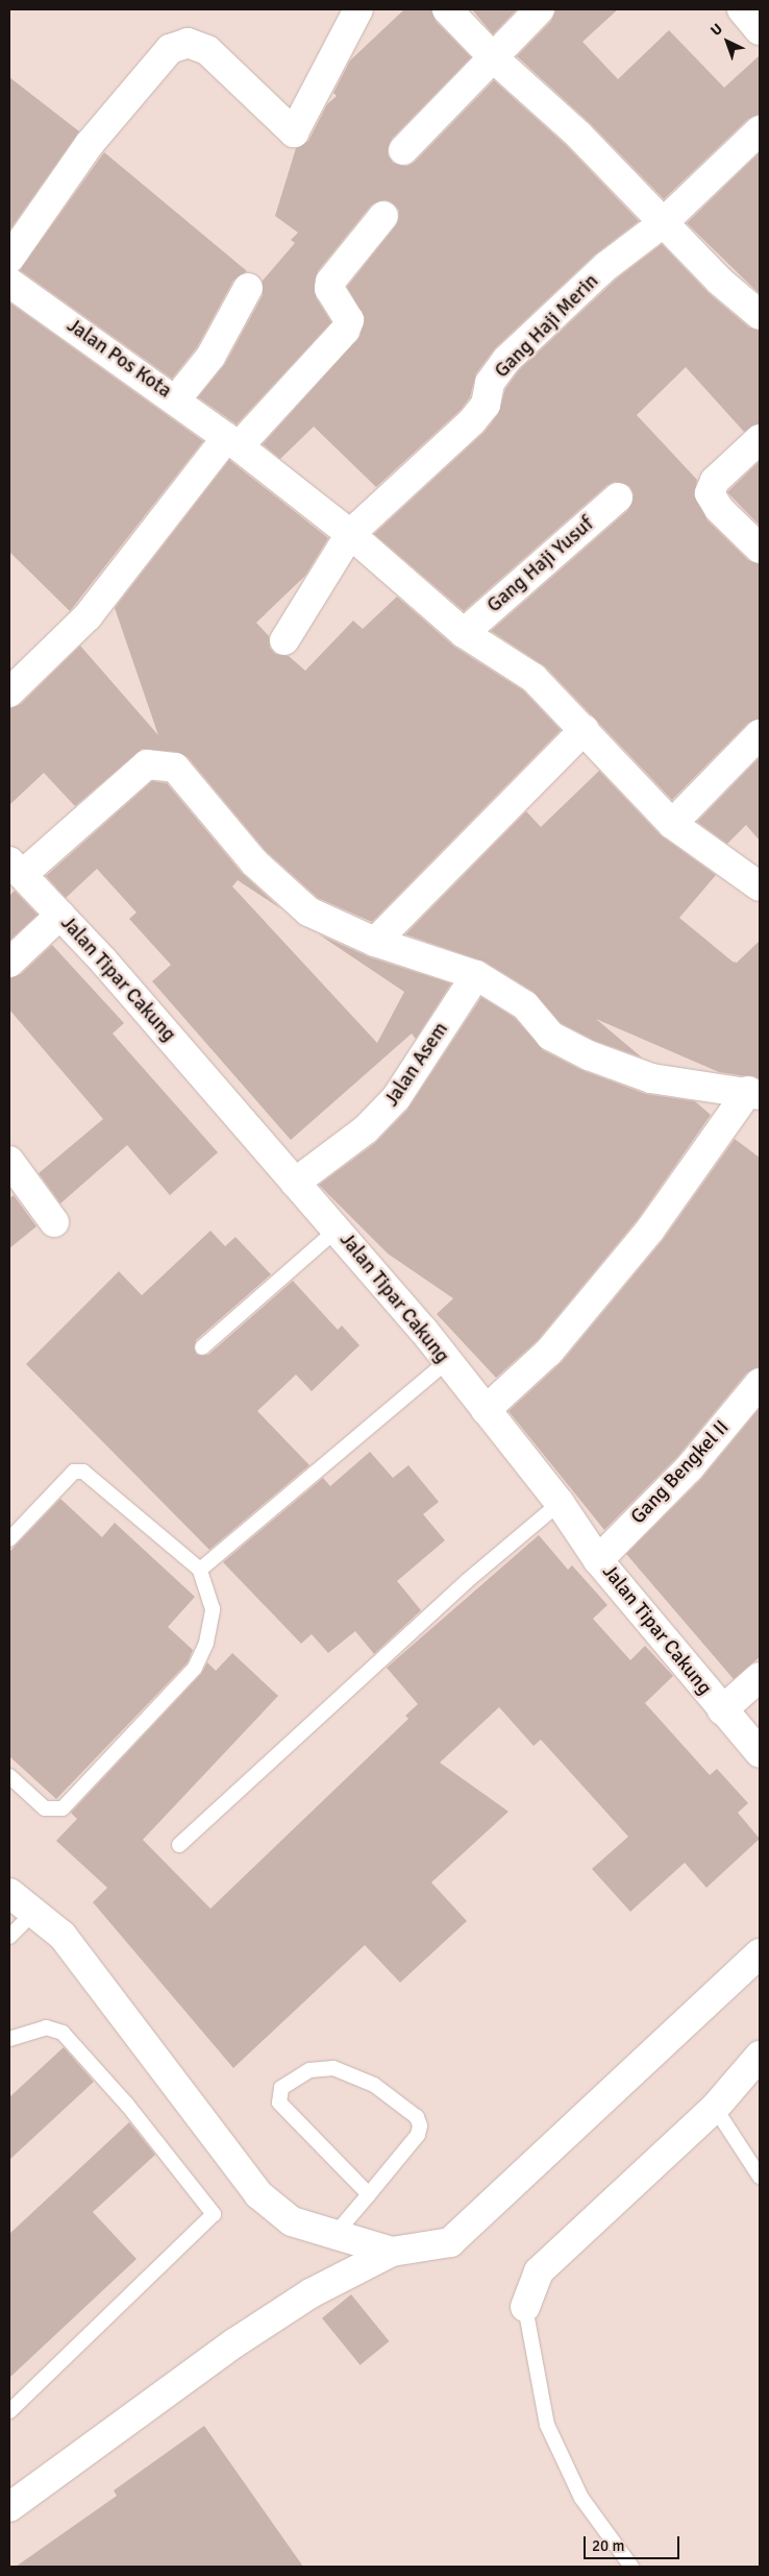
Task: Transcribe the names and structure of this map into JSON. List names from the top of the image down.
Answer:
{
  "streets": {
    "street": [
      "Gang Haji Merin",
      "Jalan Pos Kota",
      "Gang Haji Yusuf",
      "Jalan Tipar Cakung",
      "Jalan Asem",
      "Gang Bengkel II"
    ]
  },
  "crossings": [
    ["Gang Haji Merin", "Jalan Pos Kota"],
    ["Jalan Pos Kota", "Gang Haji Yusuf"],
    ["Jalan Tipar Cakung", "Jalan Asem"],
    ["Jalan Tipar Cakung", "Gang Bengkel II"]
  ],
  "scale_bar": "20 m",
  "north": "top left"
}
